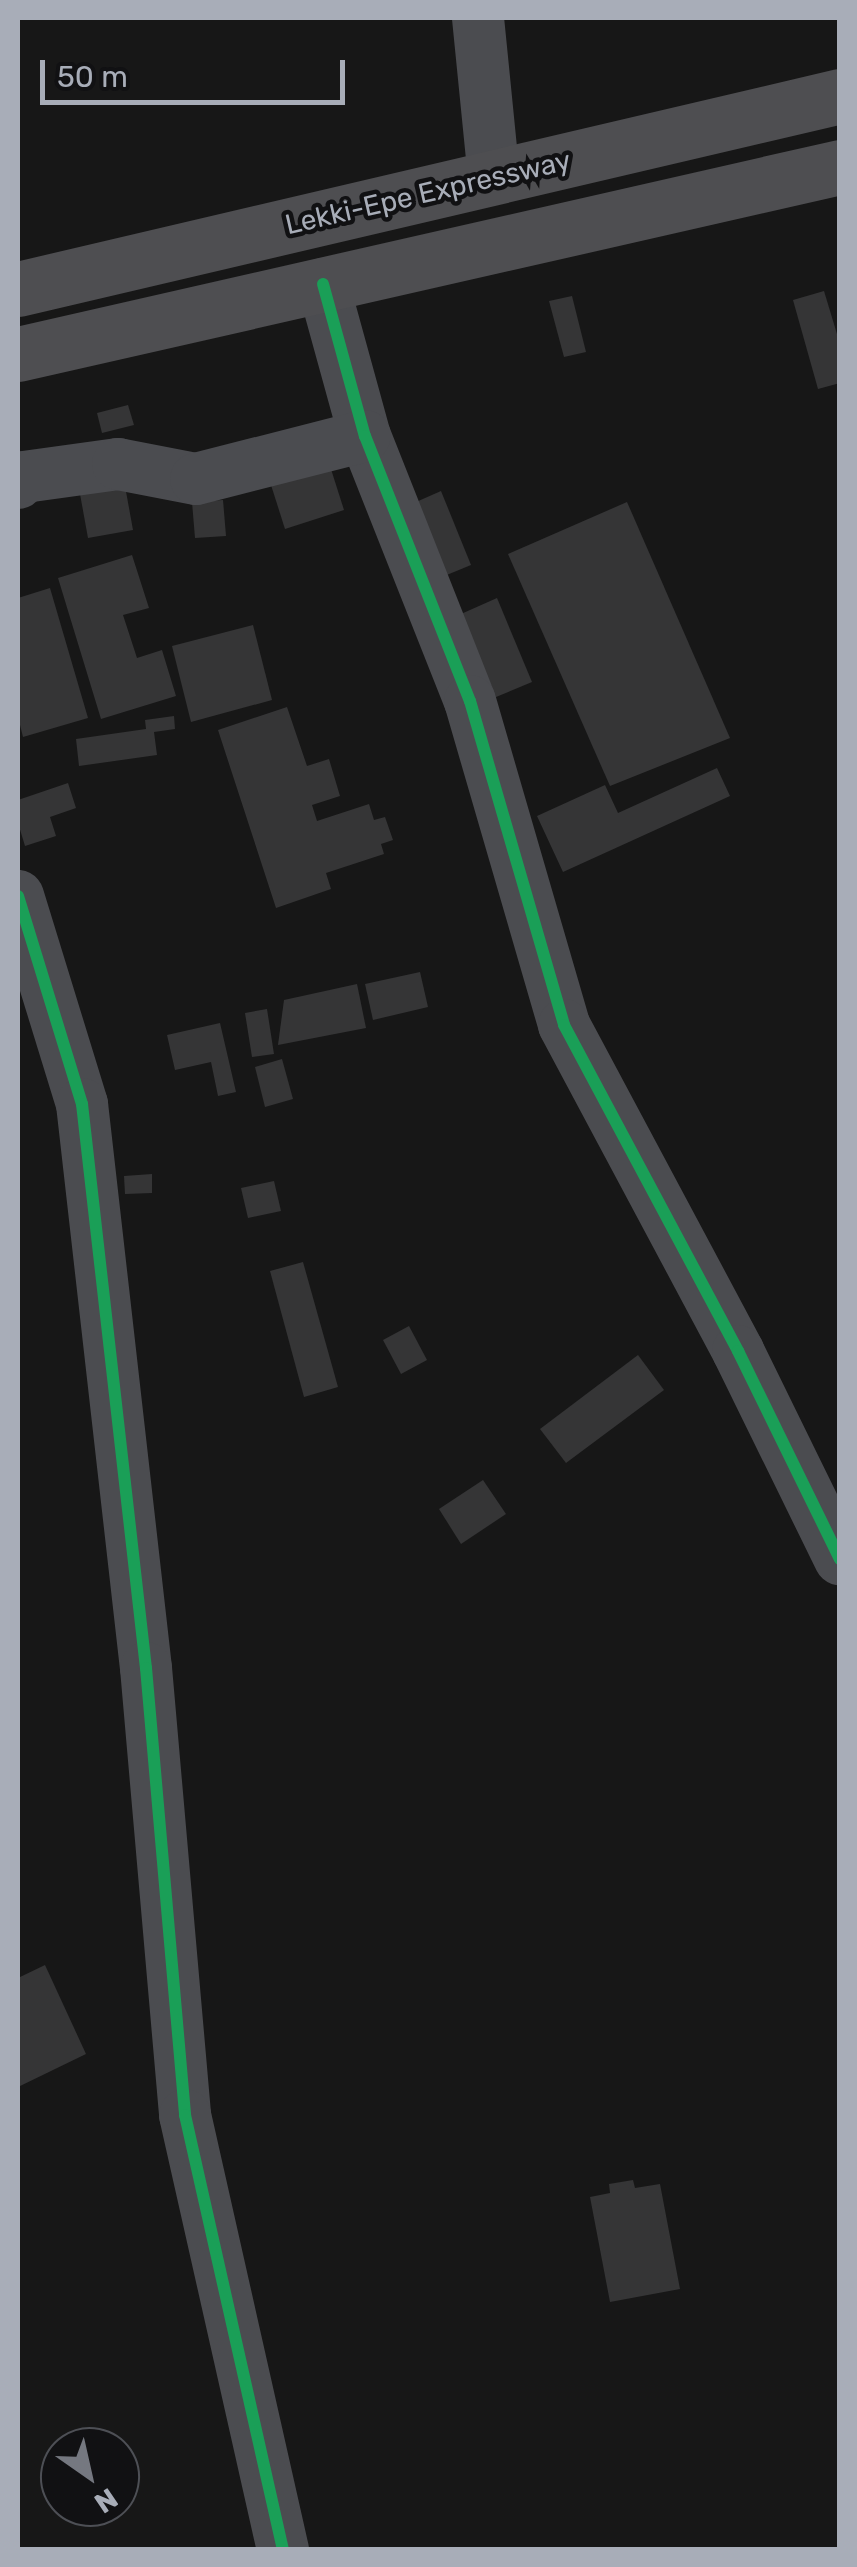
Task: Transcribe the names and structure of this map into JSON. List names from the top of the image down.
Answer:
{
  "streets": {
    "highway": ["Lekki-Epe Expressway"]
  },
  "scale_bar": "50 m",
  "north": "bottom right"
}
